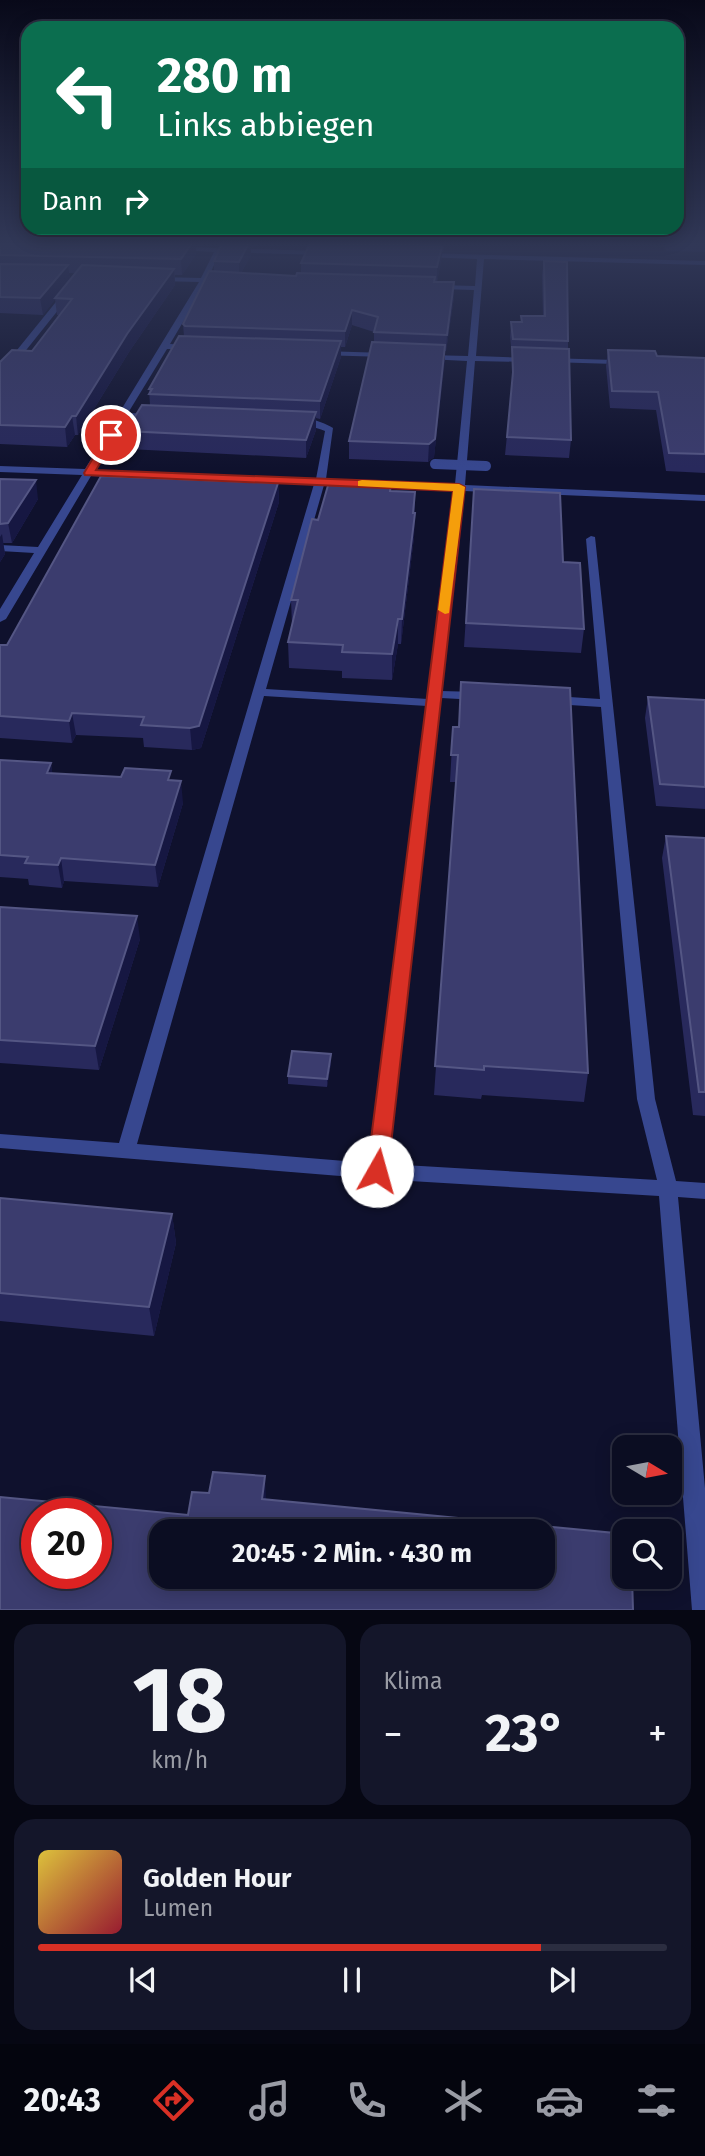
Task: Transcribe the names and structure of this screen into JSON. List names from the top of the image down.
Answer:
{
  "north": "right",
  "page": {
    "turn": ["280 m", "Links abbiegen"],
    "then": "Dann",
    "limit": "20",
    "trip": "20:45 · 2 Min. · 430 m",
    "tile": [
      ["18", "km/h"],
      "Klima"
    ],
    "heat": ["−", "23°", "+"],
    "song": ["Golden Hour", "Lumen"],
    "tabs": "20:43"
  }
}
